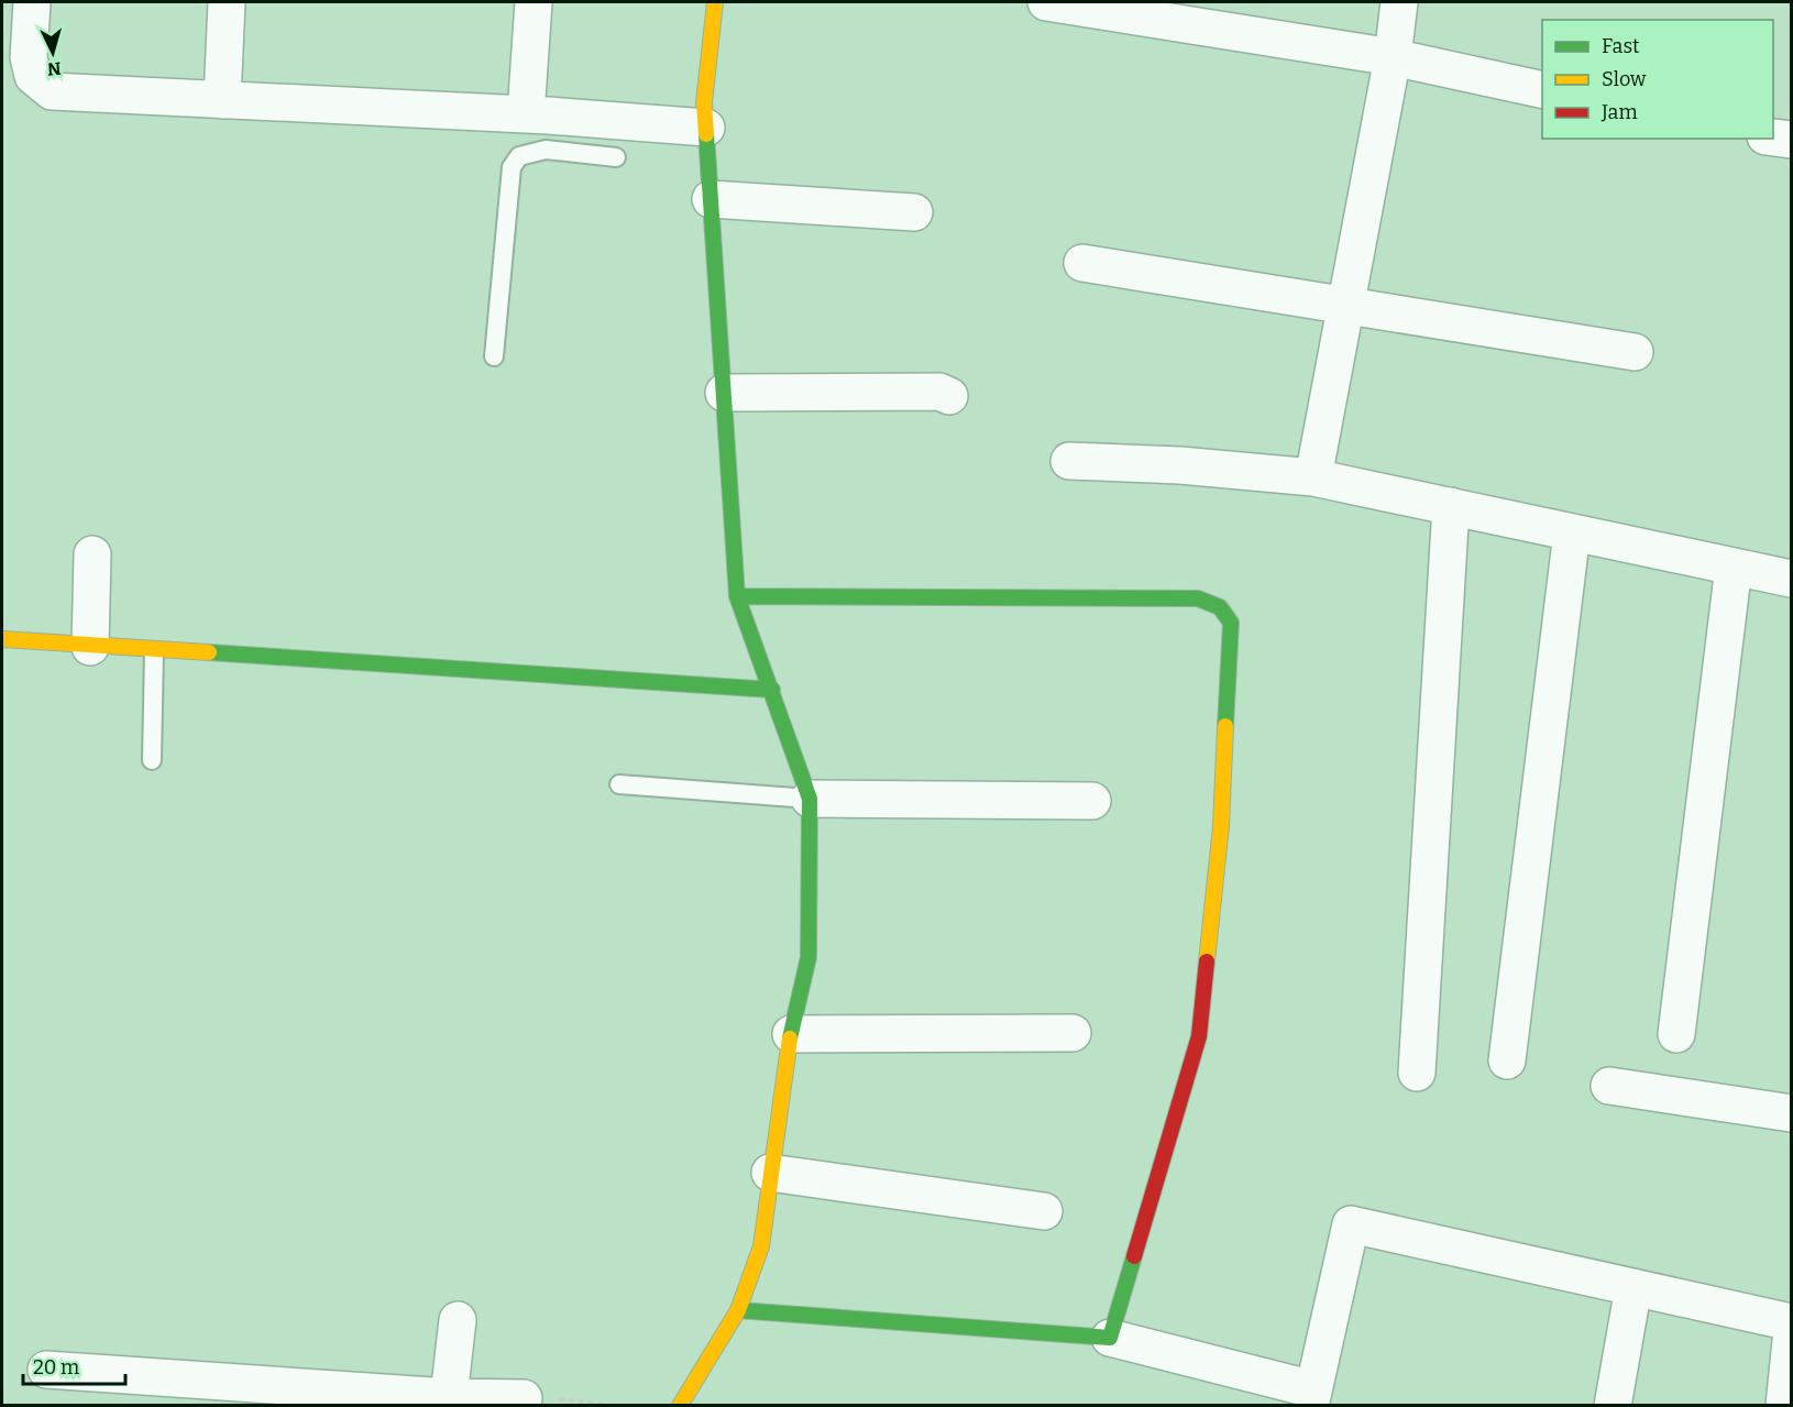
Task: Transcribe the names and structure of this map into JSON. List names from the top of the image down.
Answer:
{
  "legend": ["Fast", "Slow", "Jam"],
  "scale_bar": "20 m",
  "north": "bottom"
}
